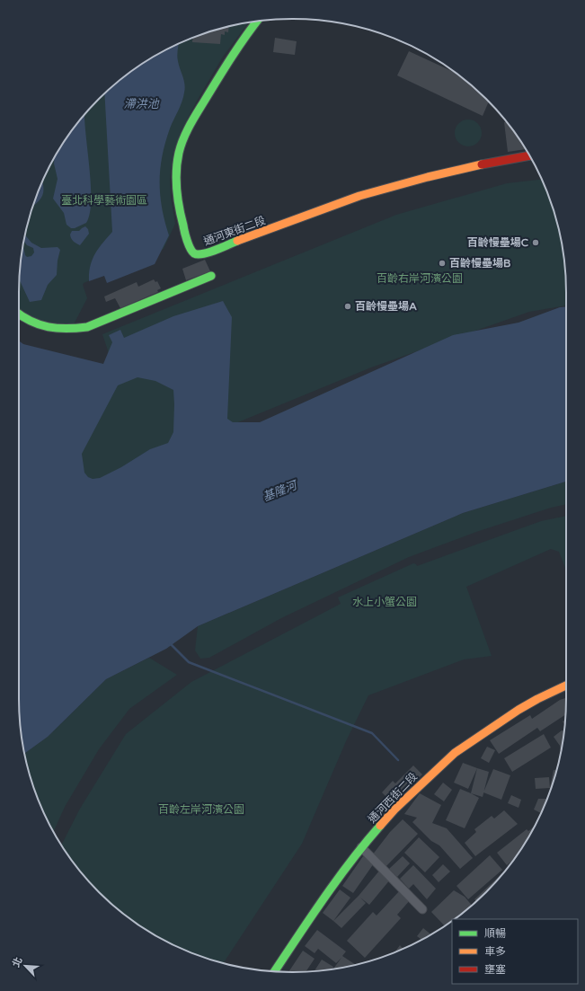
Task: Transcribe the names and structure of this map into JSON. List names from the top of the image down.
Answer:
{
  "streets": {
    "street": ["通河東街二段", "通河西街二段"]
  },
  "water": ["滯洪池", "基隆河"],
  "parks": [
    "臺北科學藝術園區",
    "百齡右岸河濱公園",
    "水上小蟹公園",
    "百齡左岸河濱公園"
  ],
  "places": ["百齡慢壘場C", "百齡慢壘場B", "百齡慢壘場A"],
  "legend": ["順暢", "車多", "壅塞"],
  "north": "top left"
}
